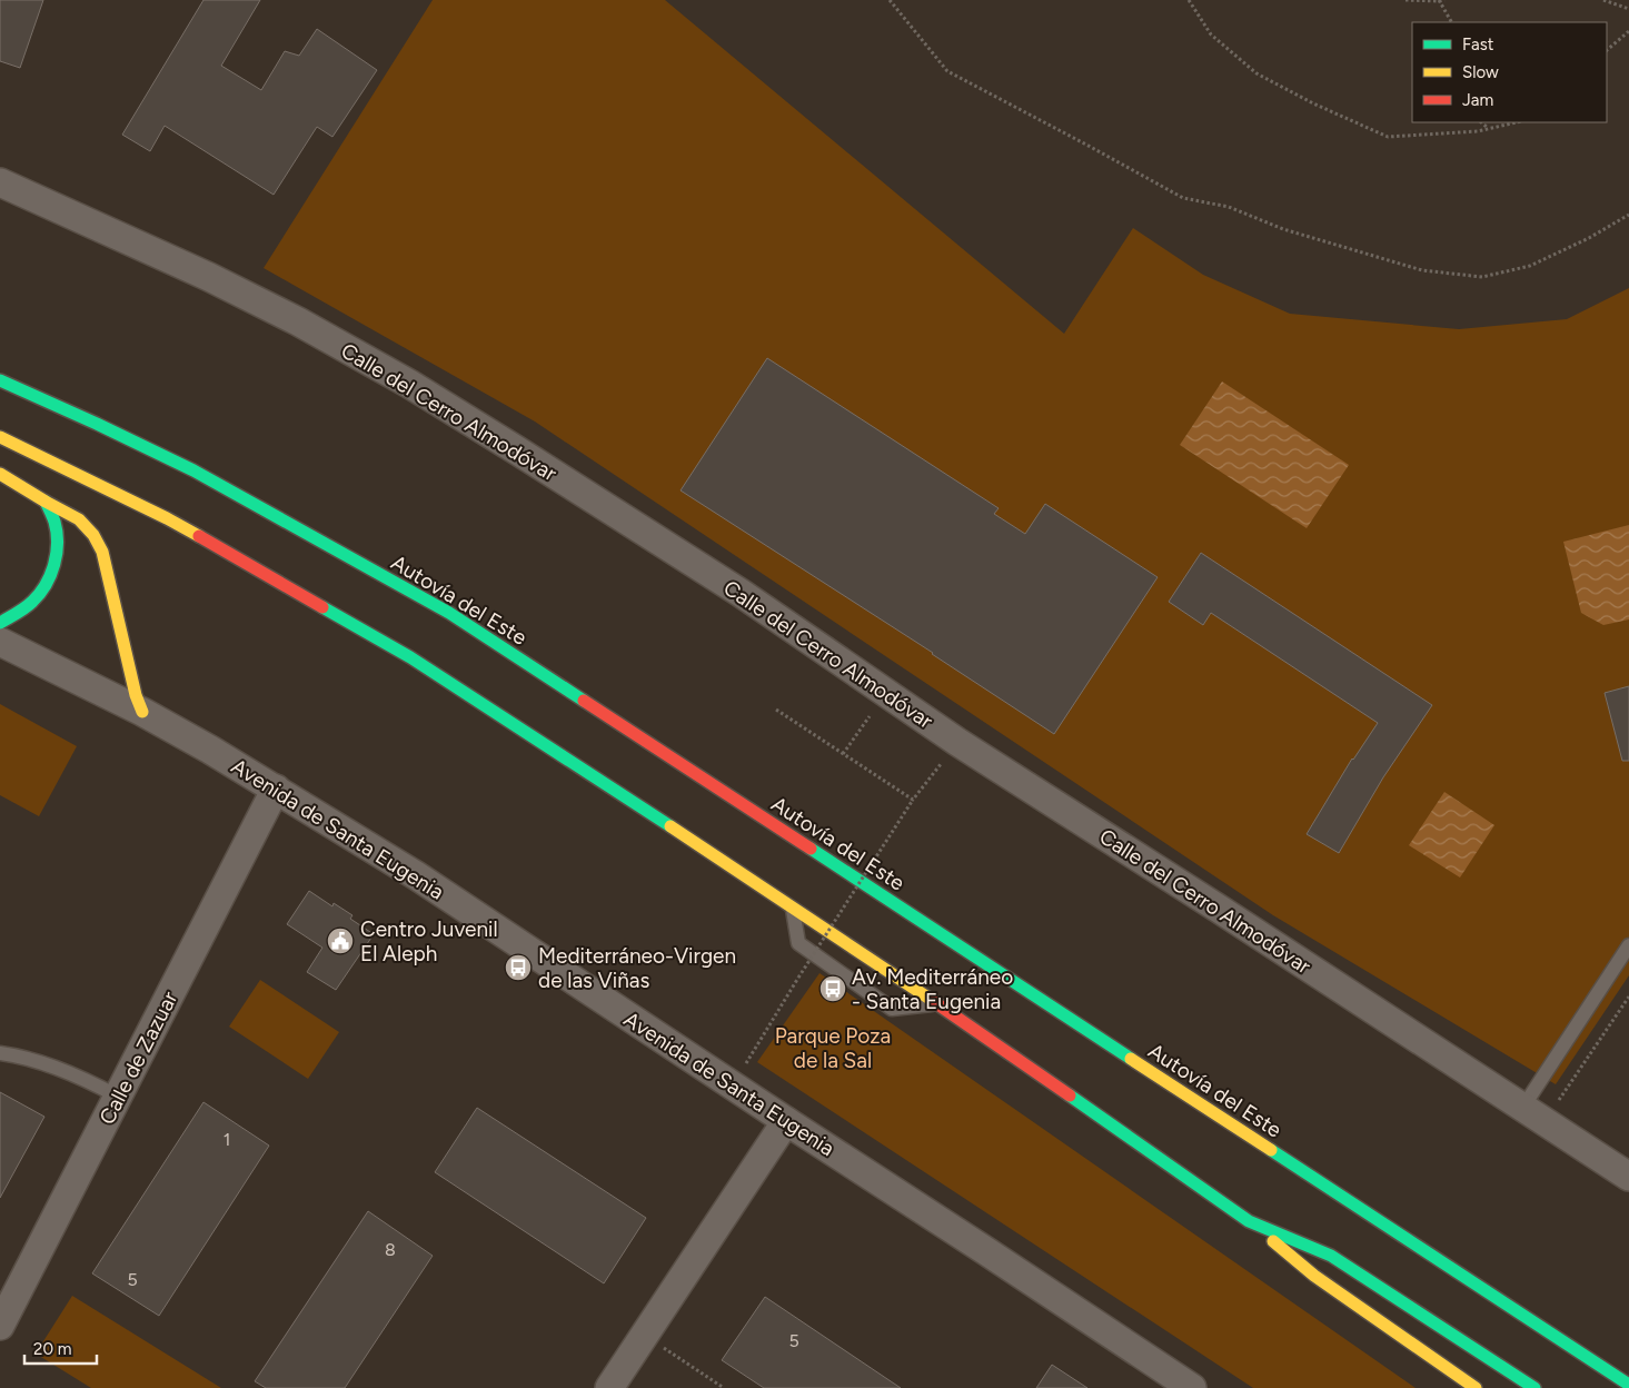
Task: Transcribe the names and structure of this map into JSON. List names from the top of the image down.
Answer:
{
  "streets": {
    "highway": ["Autovía del Este"],
    "street": ["Calle del Cerro Almodóvar", "Avenida de Santa Eugenia", "Calle de Zazuar"]
  },
  "crossings": [
    ["Avenida de Santa Eugenia", "Calle de Zazuar"]
  ],
  "parks": ["Parque Poza de la Sal"],
  "places": {
    "public building": ["Centro Juvenil El Aleph"],
    "bus stop": ["Mediterráneo-Virgen de las Viñas", "Av. Mediterráneo - Santa Eugenia"]
  },
  "house_numbers": [
    "1",
    "8",
    "5",
    "5"
  ],
  "legend": ["Fast", "Slow", "Jam"],
  "scale_bar": "20 m"
}
